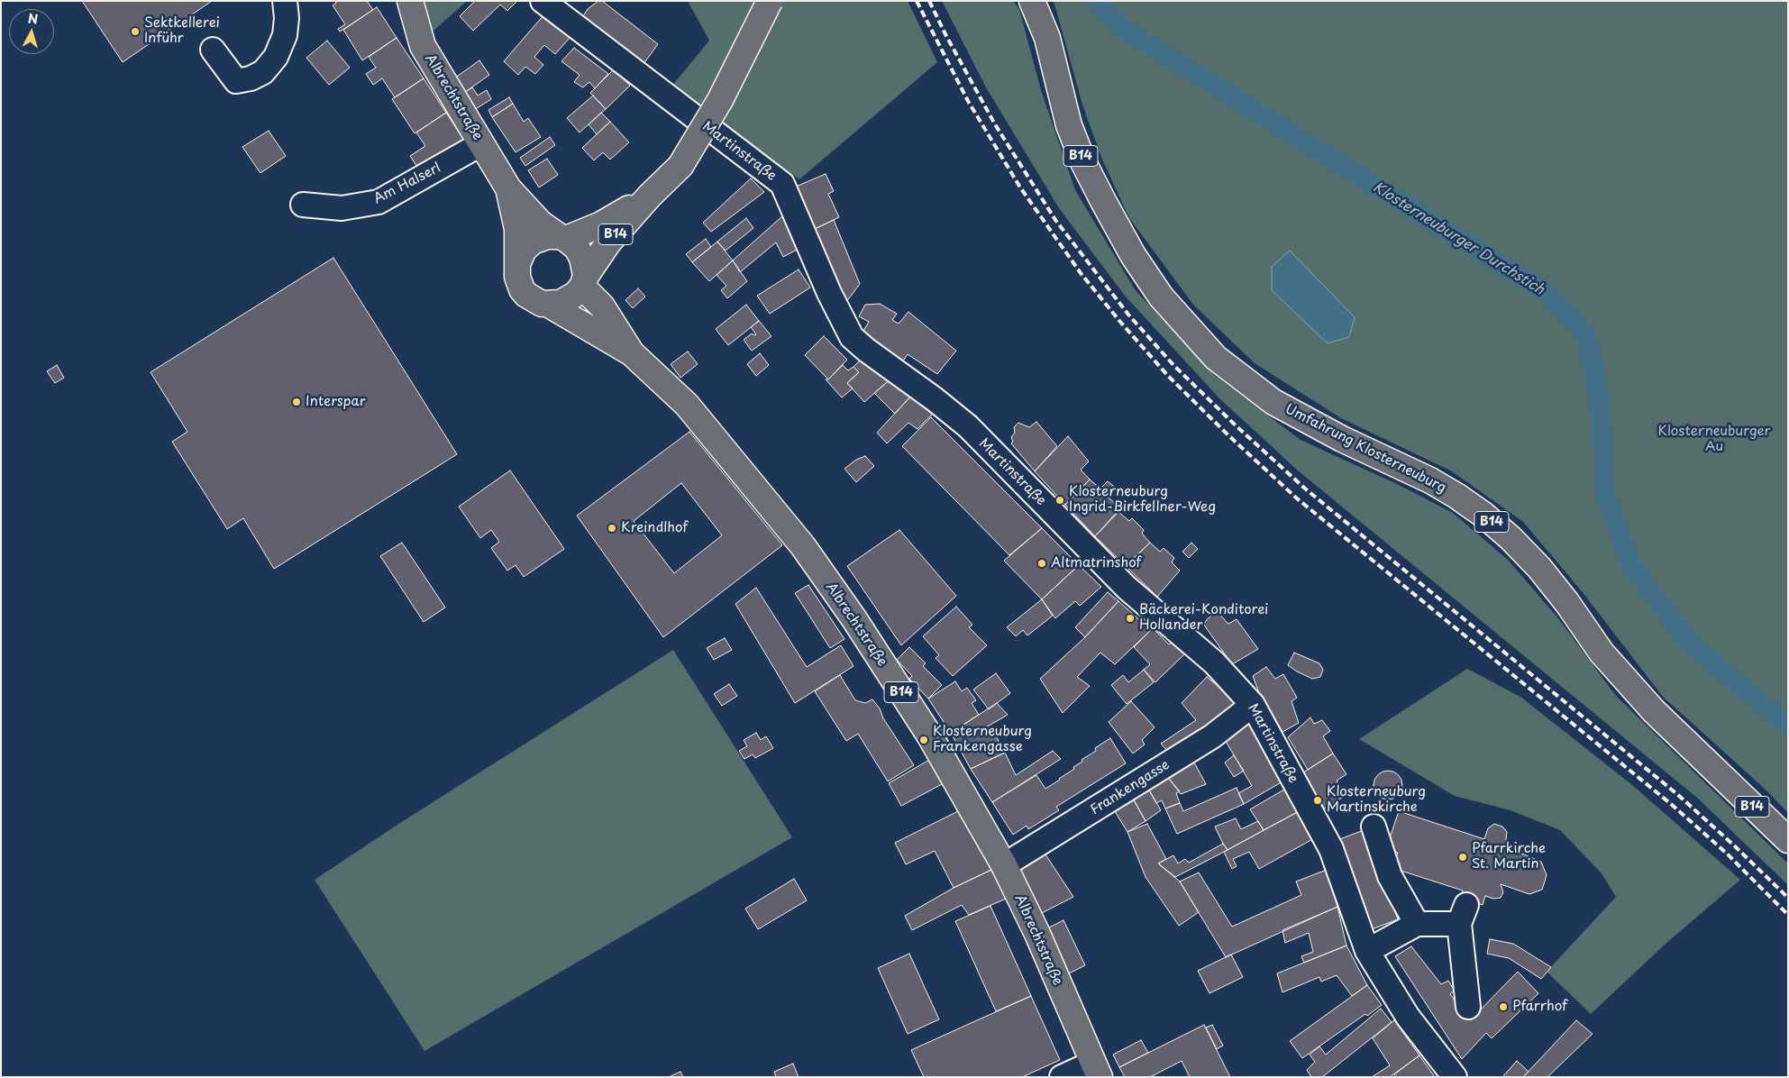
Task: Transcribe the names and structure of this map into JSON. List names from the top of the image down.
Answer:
{
  "streets": {
    "main road": ["Albrechtstraße", "B14", "Umfahrung Klosterneuburg"],
    "street": ["Martinstraße", "Am Halserl", "Frankengasse"]
  },
  "crossings": [
    ["Albrechtstraße", "B14"],
    ["Albrechtstraße", "Am Halserl"],
    ["Albrechtstraße", "Frankengasse"],
    ["Martinstraße", "Frankengasse"]
  ],
  "water": ["Klosterneuburger Durchstich"],
  "parks": ["Klosterneuburger Au"],
  "places": [
    "Sektkellerei Inführ",
    "Interspar",
    "Klosterneuburg Ingrid-Birkfellner-Weg",
    "Kreindlhof",
    "Altmatrinshof",
    "Bäckerei-Konditorei Hollander",
    "Klosterneuburg Frankengasse",
    "Klosterneuburg Martinskirche",
    "Pfarrkirche St. Martin",
    "Pfarrhof"
  ],
  "north": "top"
}
